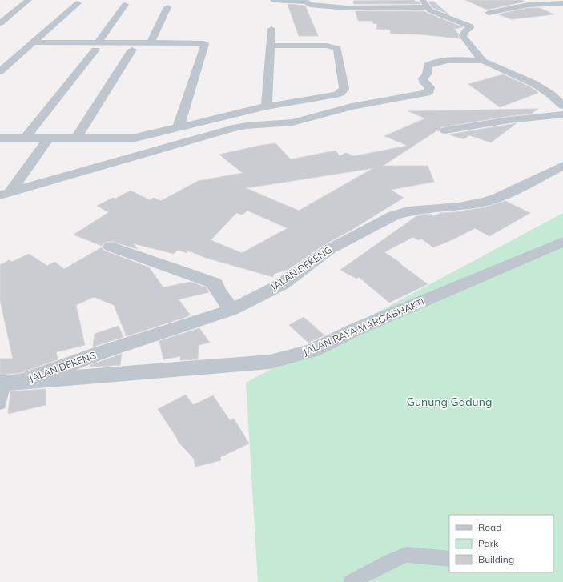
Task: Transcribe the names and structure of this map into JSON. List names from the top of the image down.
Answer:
{
  "streets": {
    "street": ["JALAN DEKENG", "JALAN RAYA MARGABHAKTI"]
  },
  "crossings": [
    ["JALAN DEKENG", "JALAN RAYA MARGABHAKTI"]
  ],
  "parks": ["Gunung Gadung"],
  "legend": ["Road", "Park", "Building"]
}
